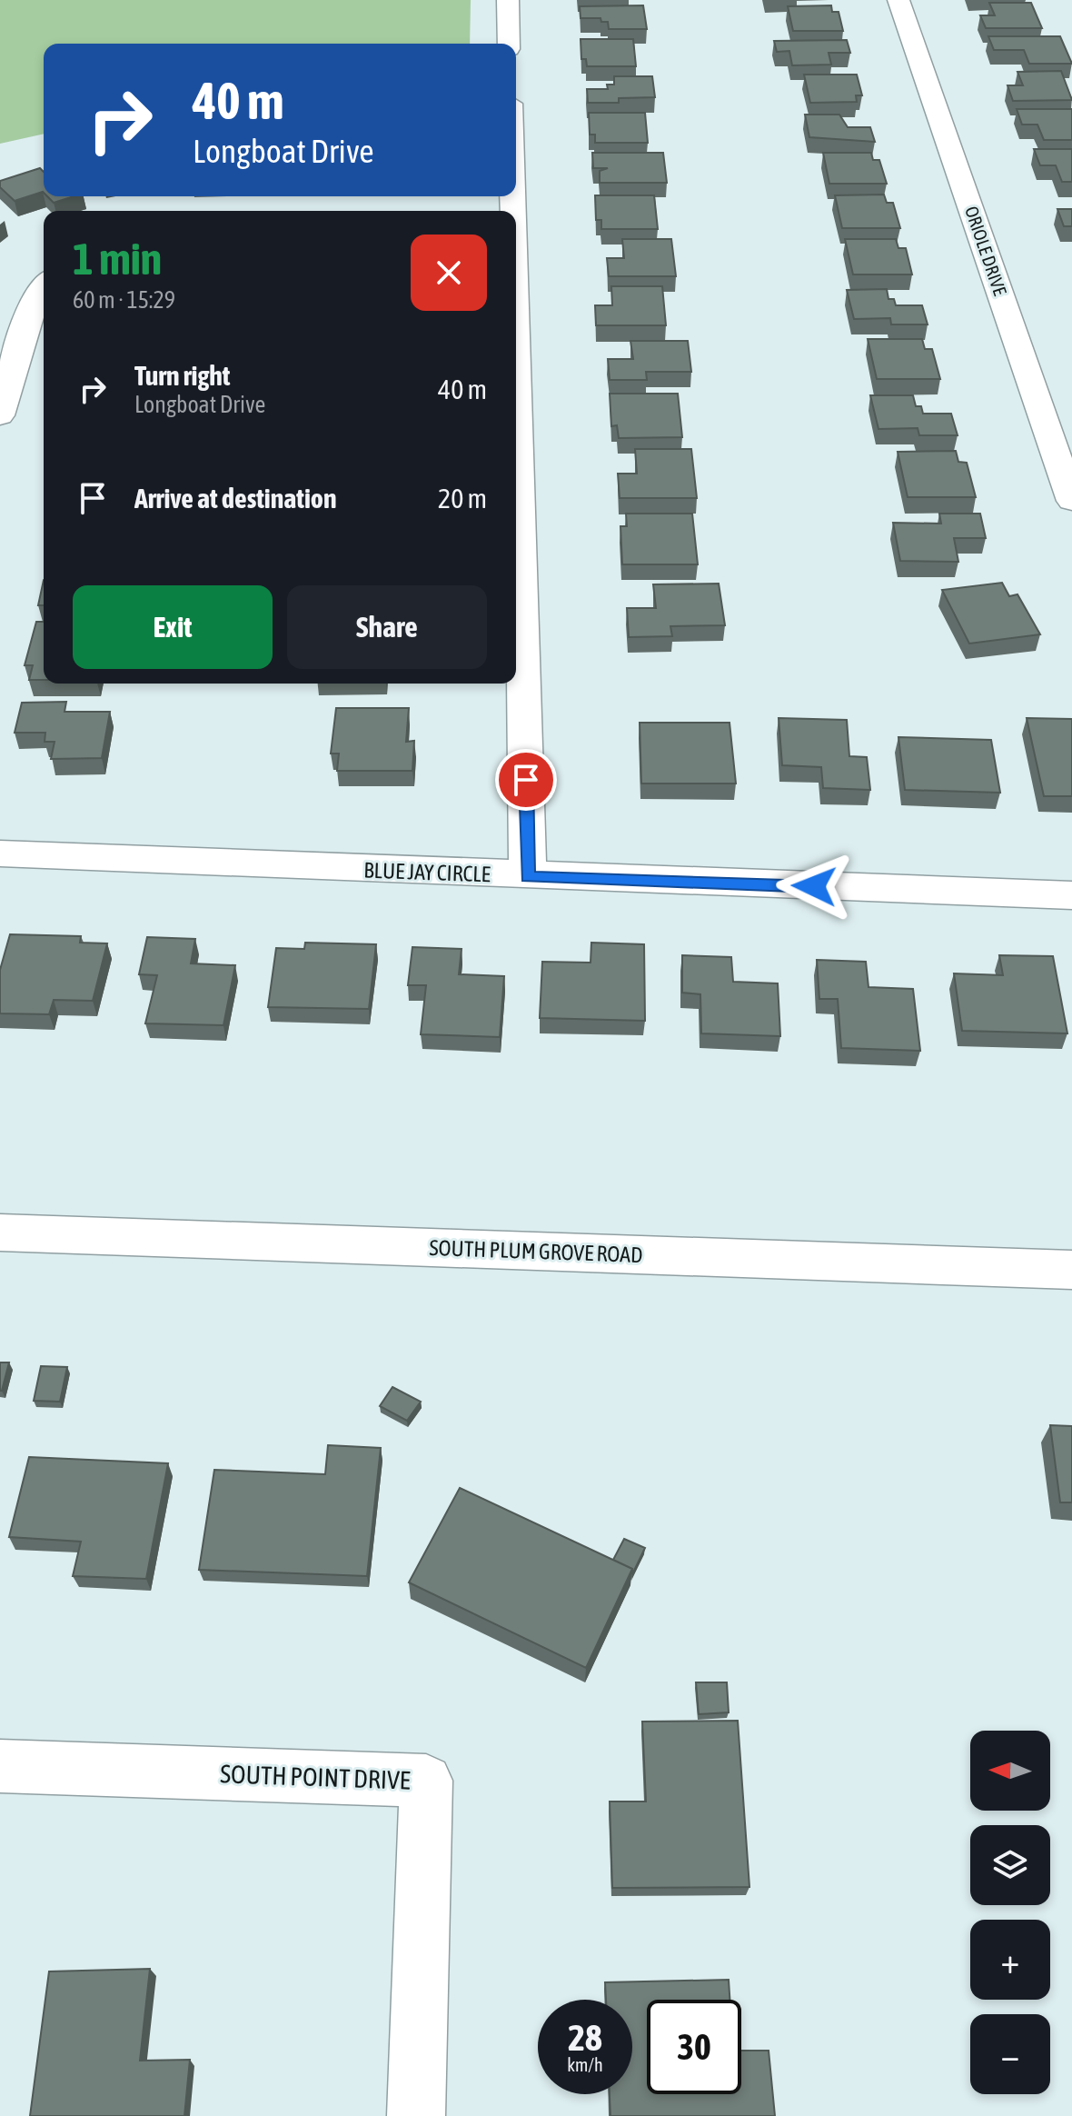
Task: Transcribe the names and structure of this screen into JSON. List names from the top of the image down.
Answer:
{
  "streets": {
    "street": [
      "ORIOLE DRIVE",
      "BLUE JAY CIRCLE",
      "SOUTH PLUM GROVE ROAD",
      "SOUTH POINT DRIVE"
    ]
  },
  "north": "left",
  "page": {
    "turn": ["40 m", "Longboat Drive"],
    "heading": ["1 min", "60 m · 15:29"],
    "list": [
      {
        "name": "Turn right",
        "note": "Longboat Drive",
        "value": "40 m"
      },
      {
        "name": "Arrive at destination",
        "value": "20 m"
      }
    ],
    "buttons": ["Exit", "Share"],
    "map_buttons": ["+", "−"],
    "speed": "28 km/h",
    "limit": "30"
  }
}
